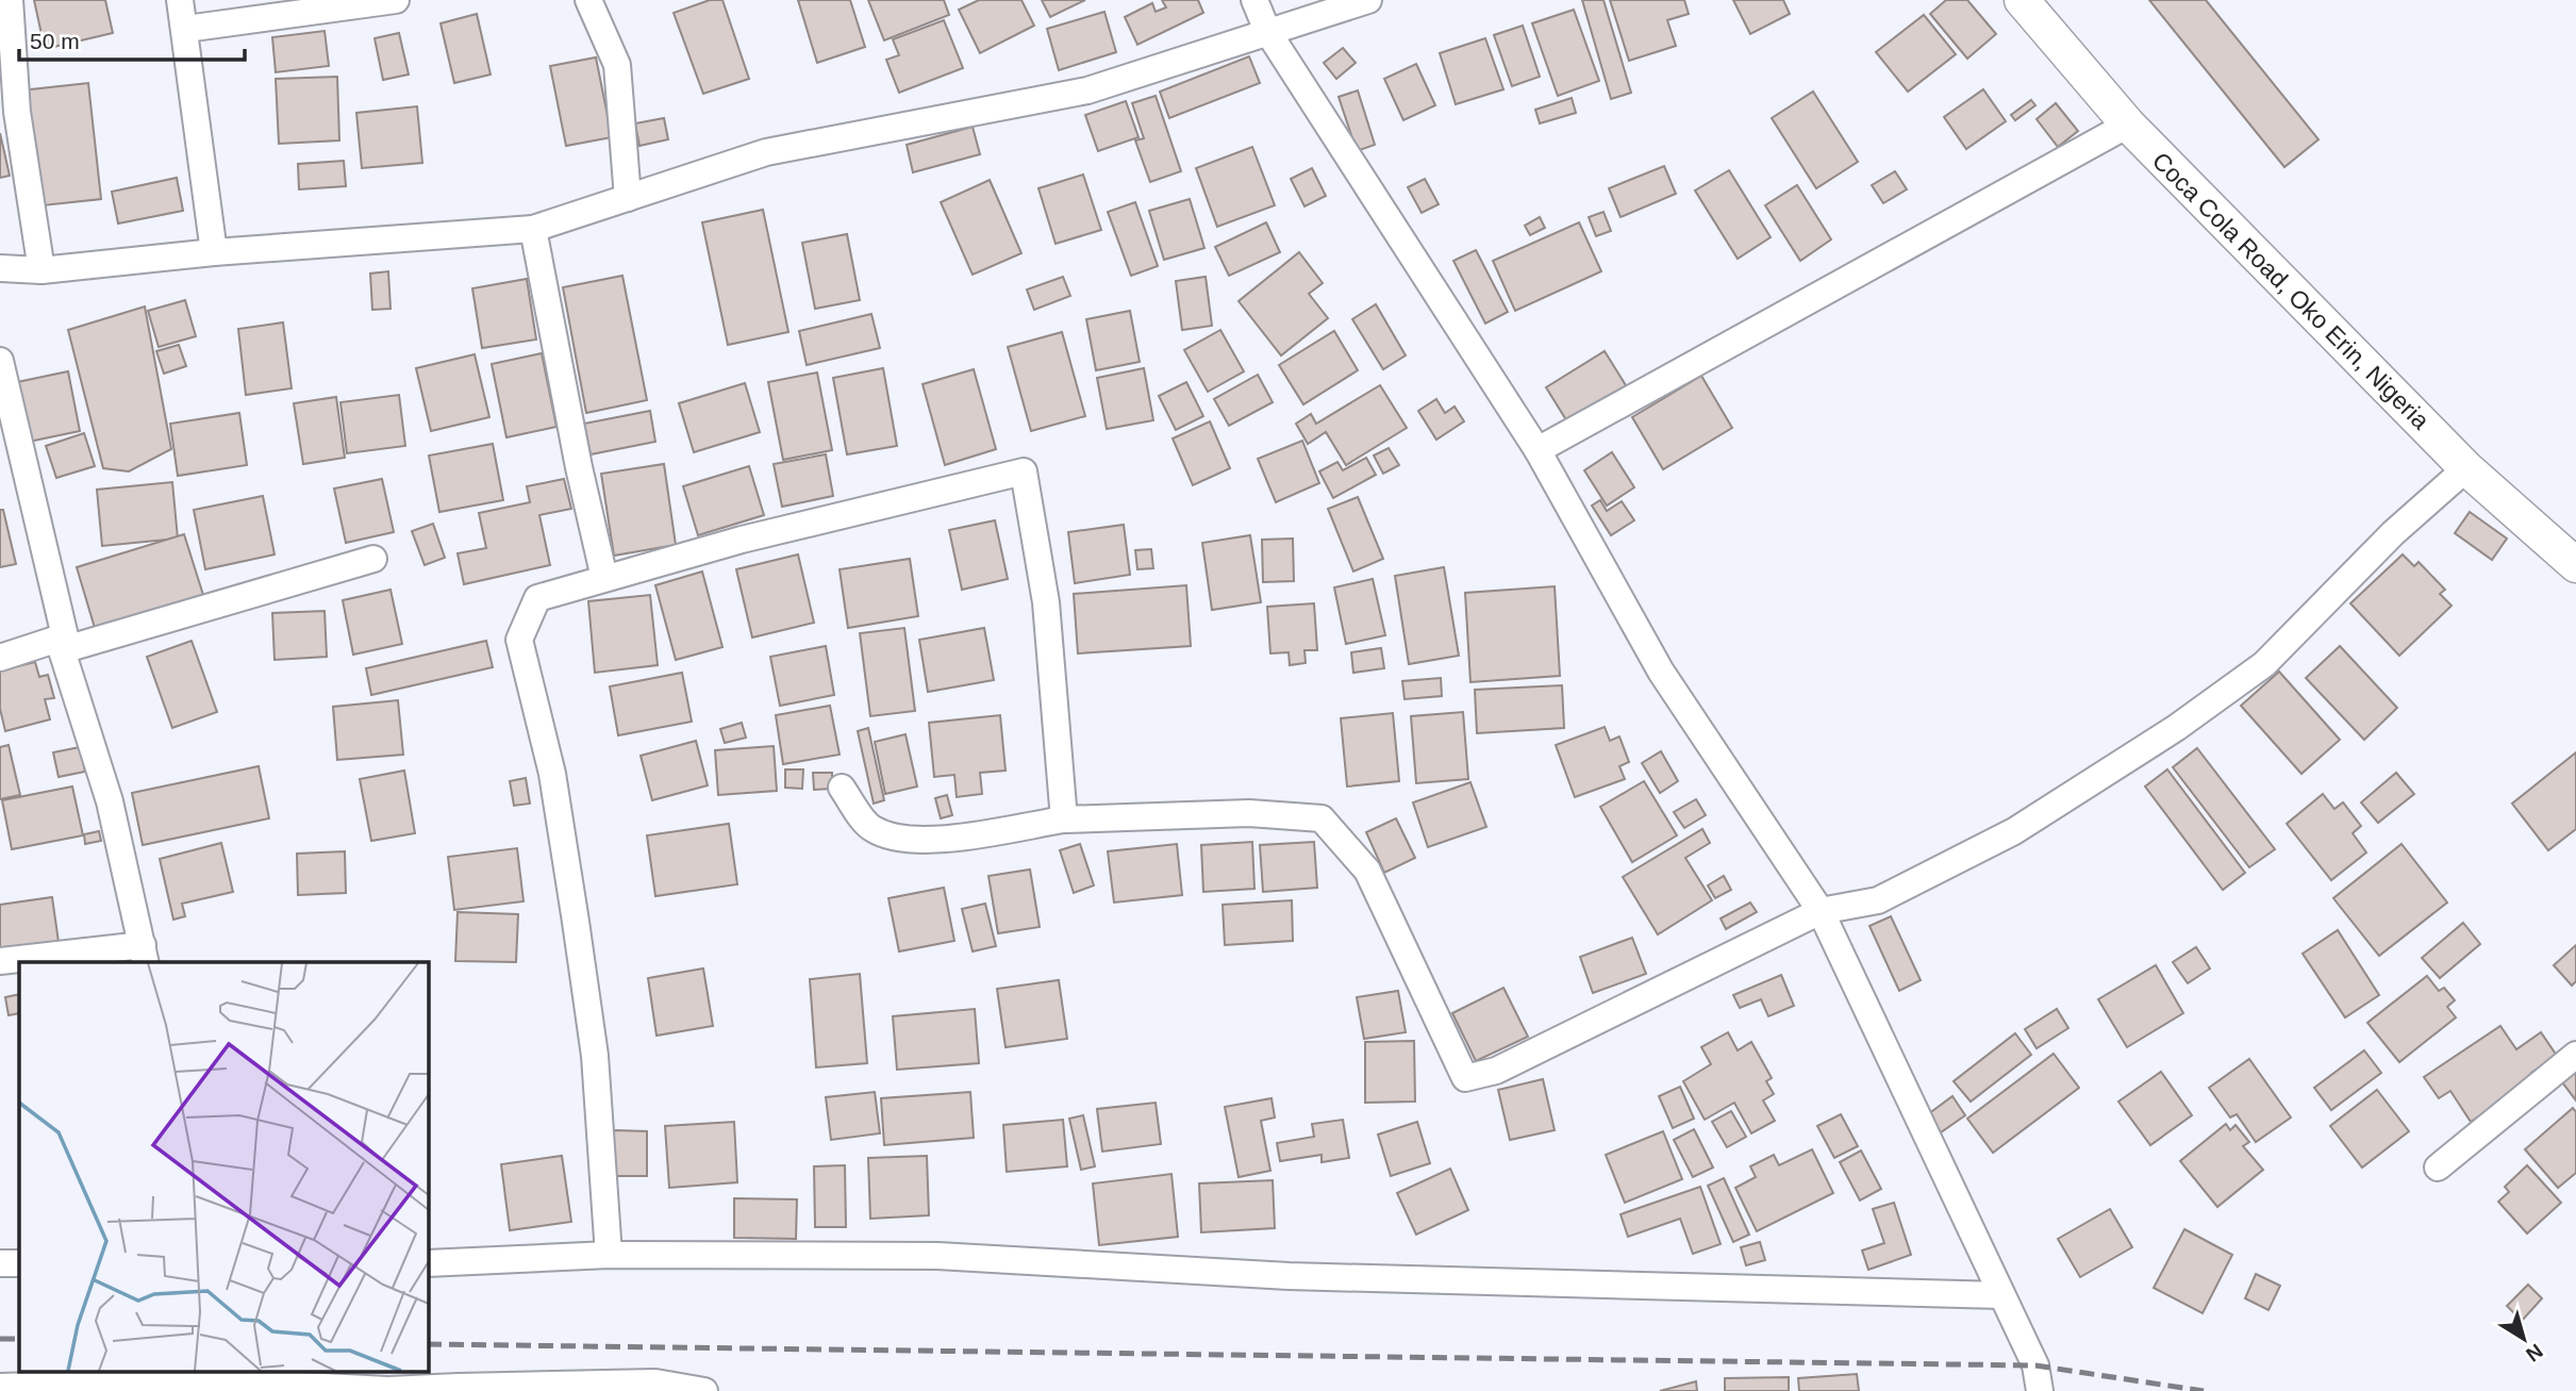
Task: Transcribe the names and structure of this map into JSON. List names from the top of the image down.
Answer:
{
  "streets": {
    "street": ["Coca Cola Road, Oko Erin, Nigeria"]
  },
  "scale_bar": "50 m",
  "north": "bottom right"
}
